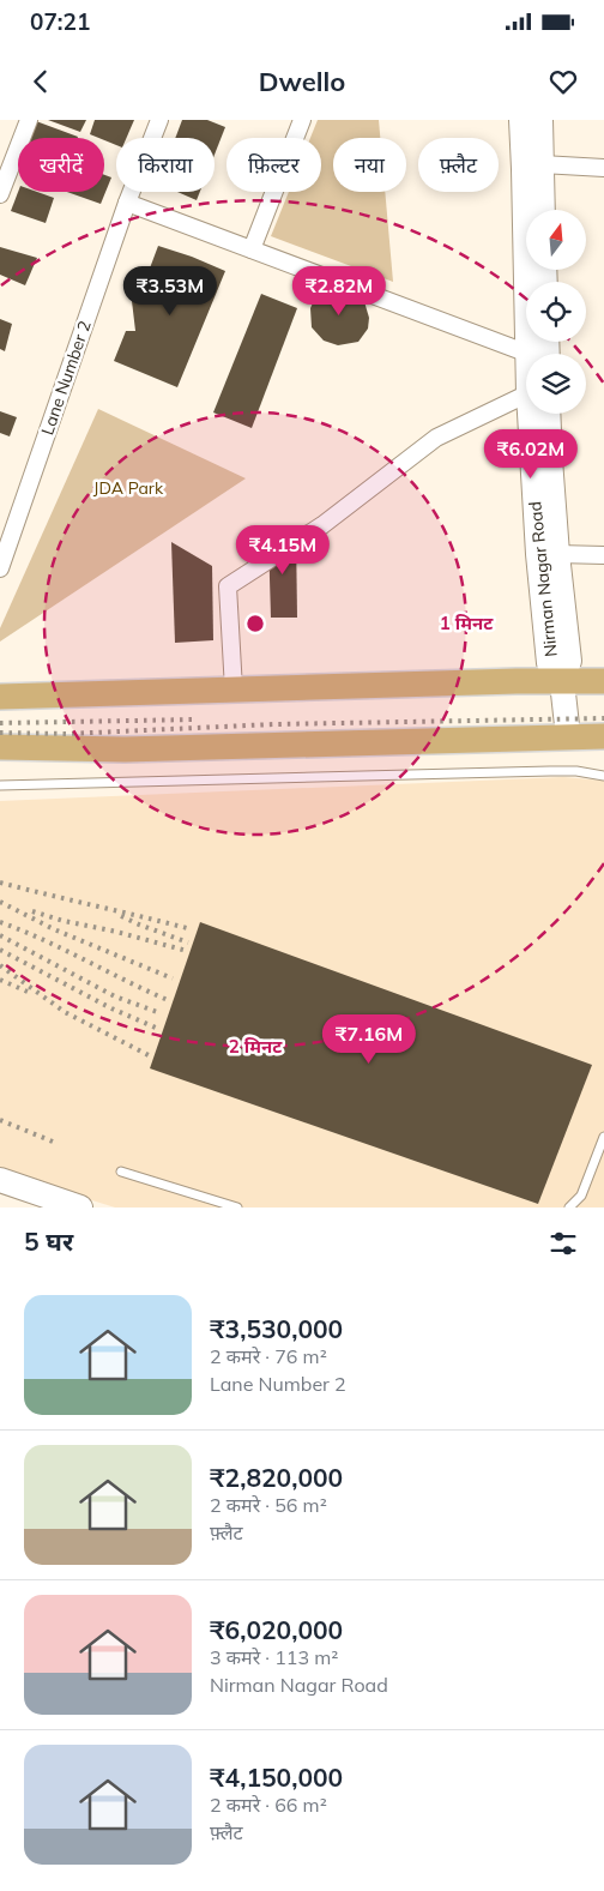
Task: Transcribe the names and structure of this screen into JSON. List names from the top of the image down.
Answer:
{
  "streets": {
    "street": ["Lane Number 2", "Nirman Nagar Road"]
  },
  "parks": ["JDA Park"],
  "north": "top",
  "page": {
    "status": "07:21",
    "header": "Dwello",
    "chip": [
      "खरीदें",
      "किराया",
      "फ़िल्टर",
      "नया",
      "फ़्लैट"
    ],
    "price": [
      "₹3.53M",
      "₹2.82M",
      "₹6.02M",
      "₹4.15M",
      "₹7.16M"
    ],
    "heading": "5 घर",
    "list": [
      {
        "name": "₹3,530,000",
        "note": "2 कमरे · 76 m² · Lane Number 2"
      },
      {
        "name": "₹2,820,000",
        "note": "2 कमरे · 56 m² · फ़्लैट"
      },
      {
        "name": "₹6,020,000",
        "note": "3 कमरे · 113 m² · Nirman Nagar Road"
      },
      {
        "name": "₹4,150,000",
        "note": "2 कमरे · 66 m² · फ़्लैट"
      }
    ]
  },
  "rings": ["1 मिनट", "2 मिनट"]
}
